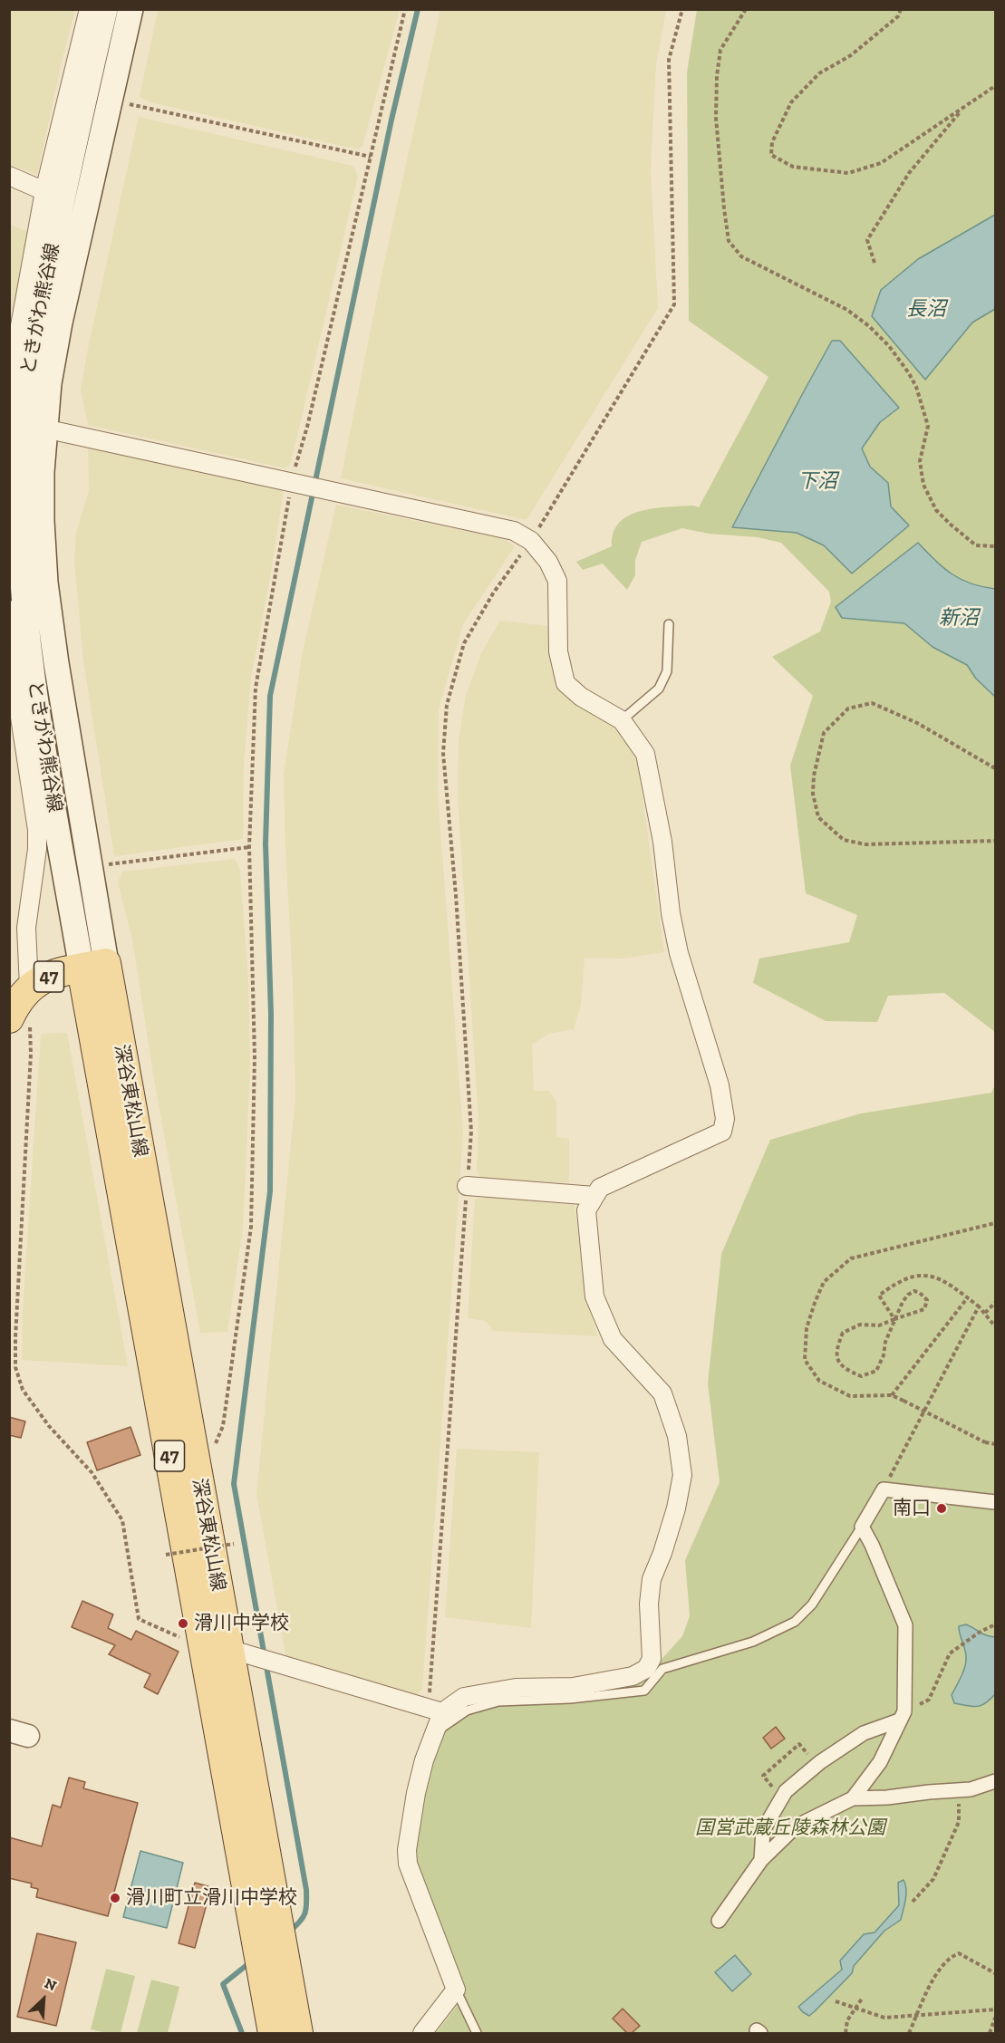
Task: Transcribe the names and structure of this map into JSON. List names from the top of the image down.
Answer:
{
  "streets": {
    "main road": ["ときがわ熊谷線", "47", "深谷東松山線"]
  },
  "crossings": [
    ["ときがわ熊谷線", "47"],
    ["ときがわ熊谷線", "深谷東松山線"],
    ["47", "深谷東松山線"]
  ],
  "water": ["長沼", "下沼", "新沼"],
  "parks": ["国営武蔵丘陵森林公園"],
  "places": ["南口", "滑川中学校", "滑川町立滑川中学校"],
  "north": "top right"
}
